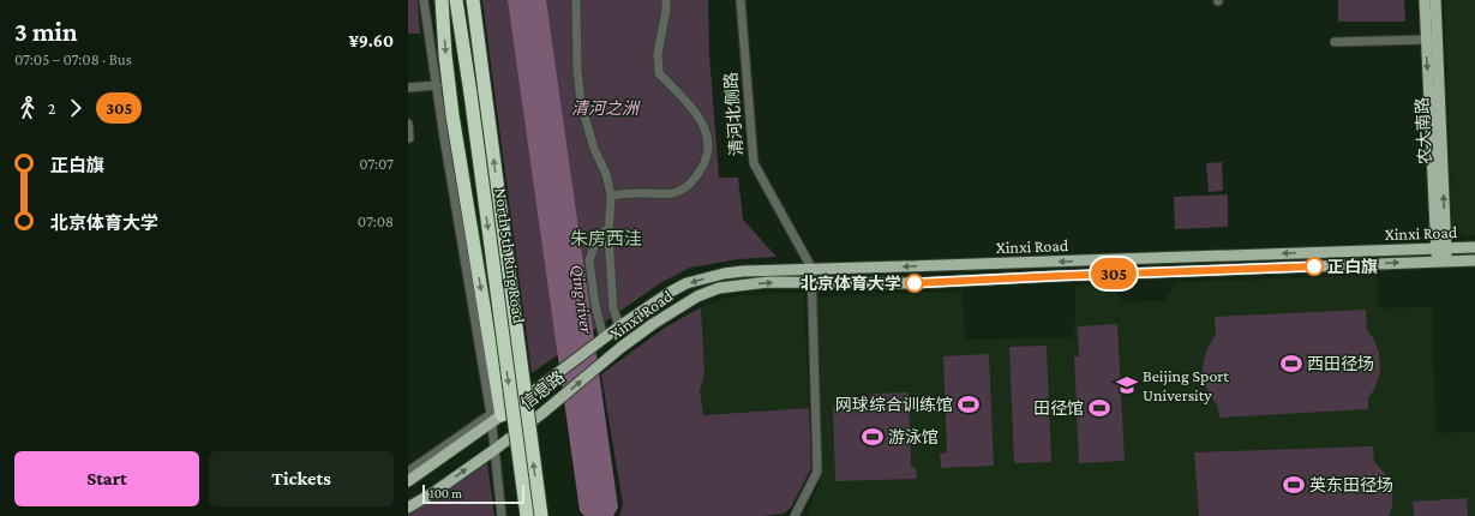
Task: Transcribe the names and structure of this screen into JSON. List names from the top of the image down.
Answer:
{
  "streets": {
    "highway": ["North 5th Ring Road"],
    "main road": ["农大南路", "Xinxi Road", "信息路"],
    "street": ["清河北侧路"]
  },
  "crossings": [
    ["清河北侧路", "Xinxi Road"],
    ["农大南路", "Xinxi Road"],
    ["Xinxi Road", "信息路"]
  ],
  "districts": ["朱房西洼"],
  "water": ["Qing river"],
  "parks": ["清河之洲"],
  "places": {
    "other": ["正白旗", "北京体育大学"],
    "sports": [
      "西田径场",
      "网球综合训练馆",
      "田径馆",
      "游泳馆",
      "英东田径场"
    ],
    "school or university": ["Beijing Sport University"]
  },
  "lines": ["bus line 305"],
  "scale_bar": "100 m",
  "page": {
    "heading": ["3 min", "07:05 – 07:08 · Bus", "¥9.60"],
    "on_map": "305",
    "legs": ["2", "305"],
    "list": [
      {
        "name": "正白旗",
        "value": "07:07"
      },
      {
        "name": "北京体育大学",
        "value": "07:08"
      }
    ],
    "buttons": ["Start", "Tickets"],
    "scale": "100 m"
  }
}
